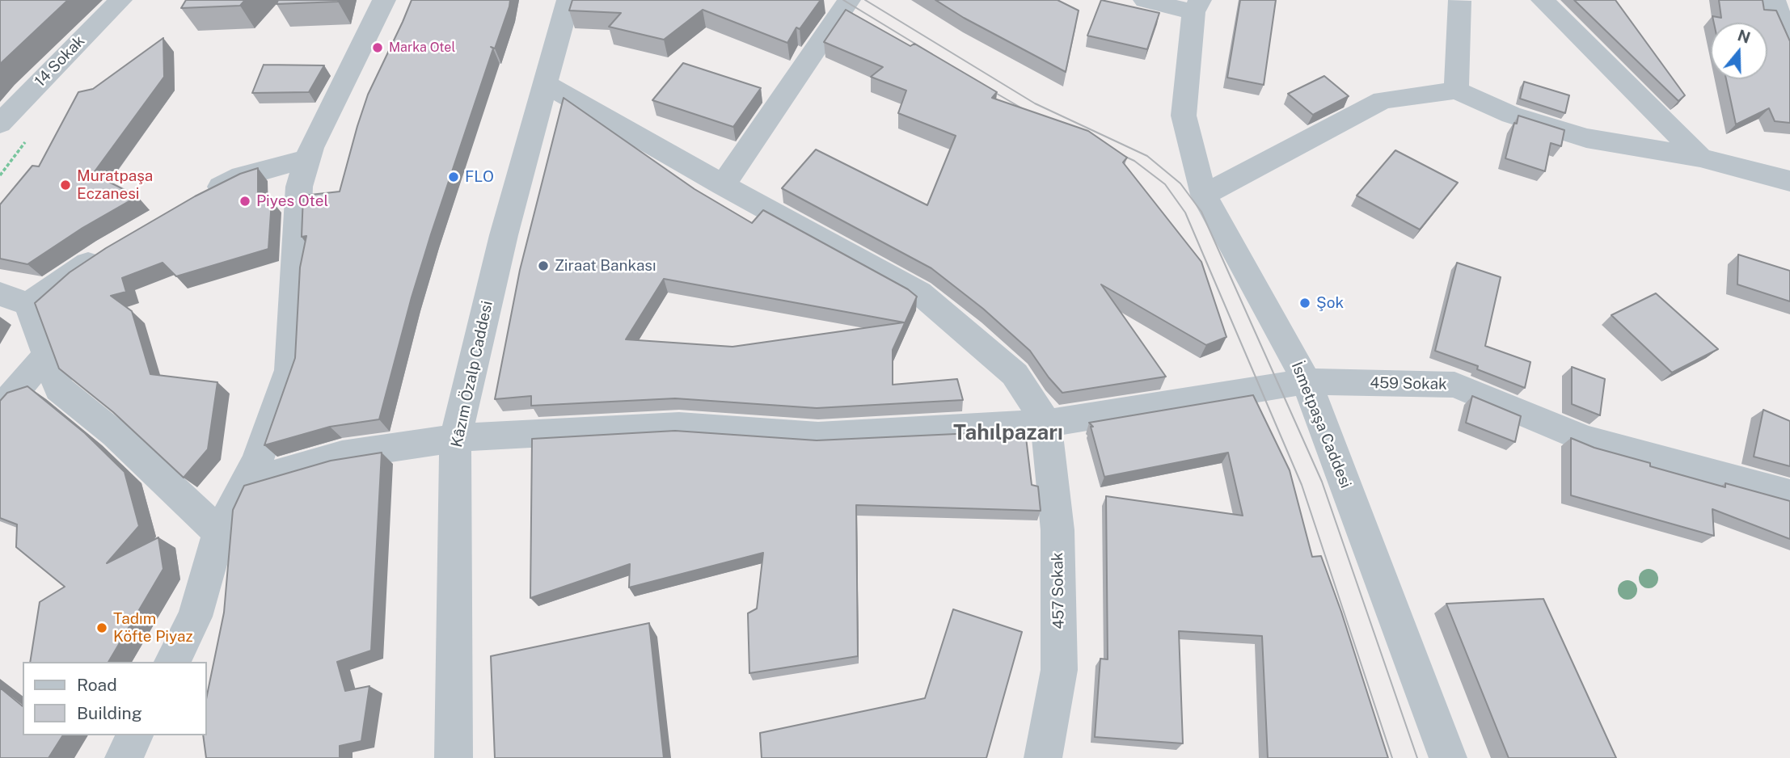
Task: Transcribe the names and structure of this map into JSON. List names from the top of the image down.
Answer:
{
  "streets": {
    "street": [
      "14 Sokak",
      "Kâzım Özalp Caddesi",
      "459 Sokak",
      "İsmetpaşa Caddesi",
      "457 Sokak"
    ]
  },
  "crossings": [
    ["Kâzım Özalp Caddesi", "459 Sokak"],
    ["459 Sokak", "İsmetpaşa Caddesi"],
    ["459 Sokak", "457 Sokak"]
  ],
  "districts": ["Tahılpazarı"],
  "places": [
    "Marka Otel",
    "FLO",
    "Muratpaşa Eczanesi",
    "Piyes Otel",
    "Ziraat Bankası",
    "Şok",
    "Tadım Köfte Piyaz"
  ],
  "legend": ["Road", "Building"],
  "north": "top"
}
